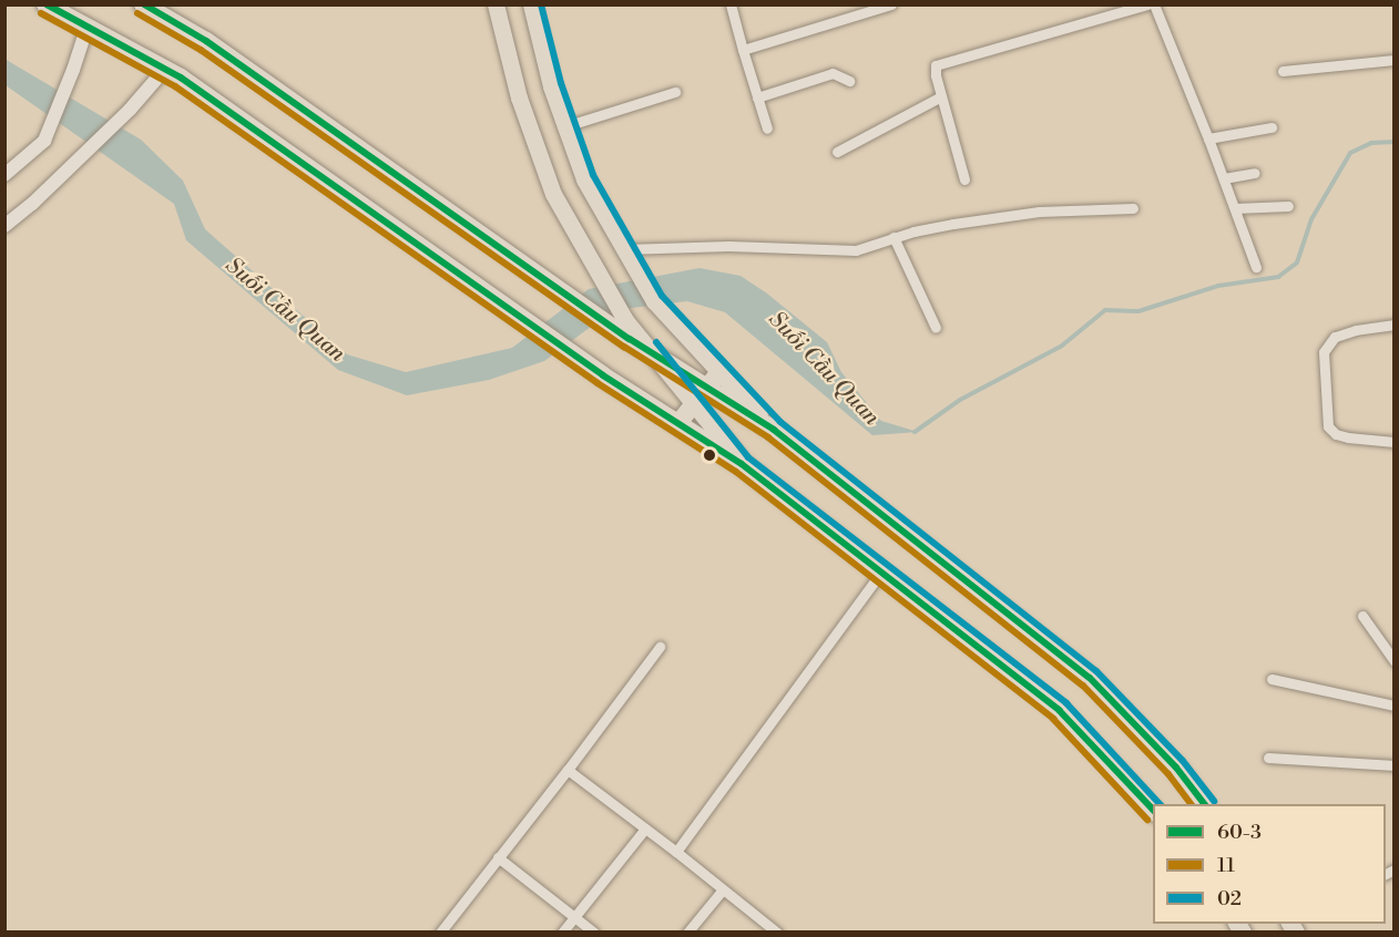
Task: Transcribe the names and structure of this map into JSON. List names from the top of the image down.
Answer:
{
  "water": ["Suối Cầu Quan"],
  "lines": ["transit line 60-3", "transit line 02", "transit line 11"],
  "legend": ["60-3", "11", "02"]
}
